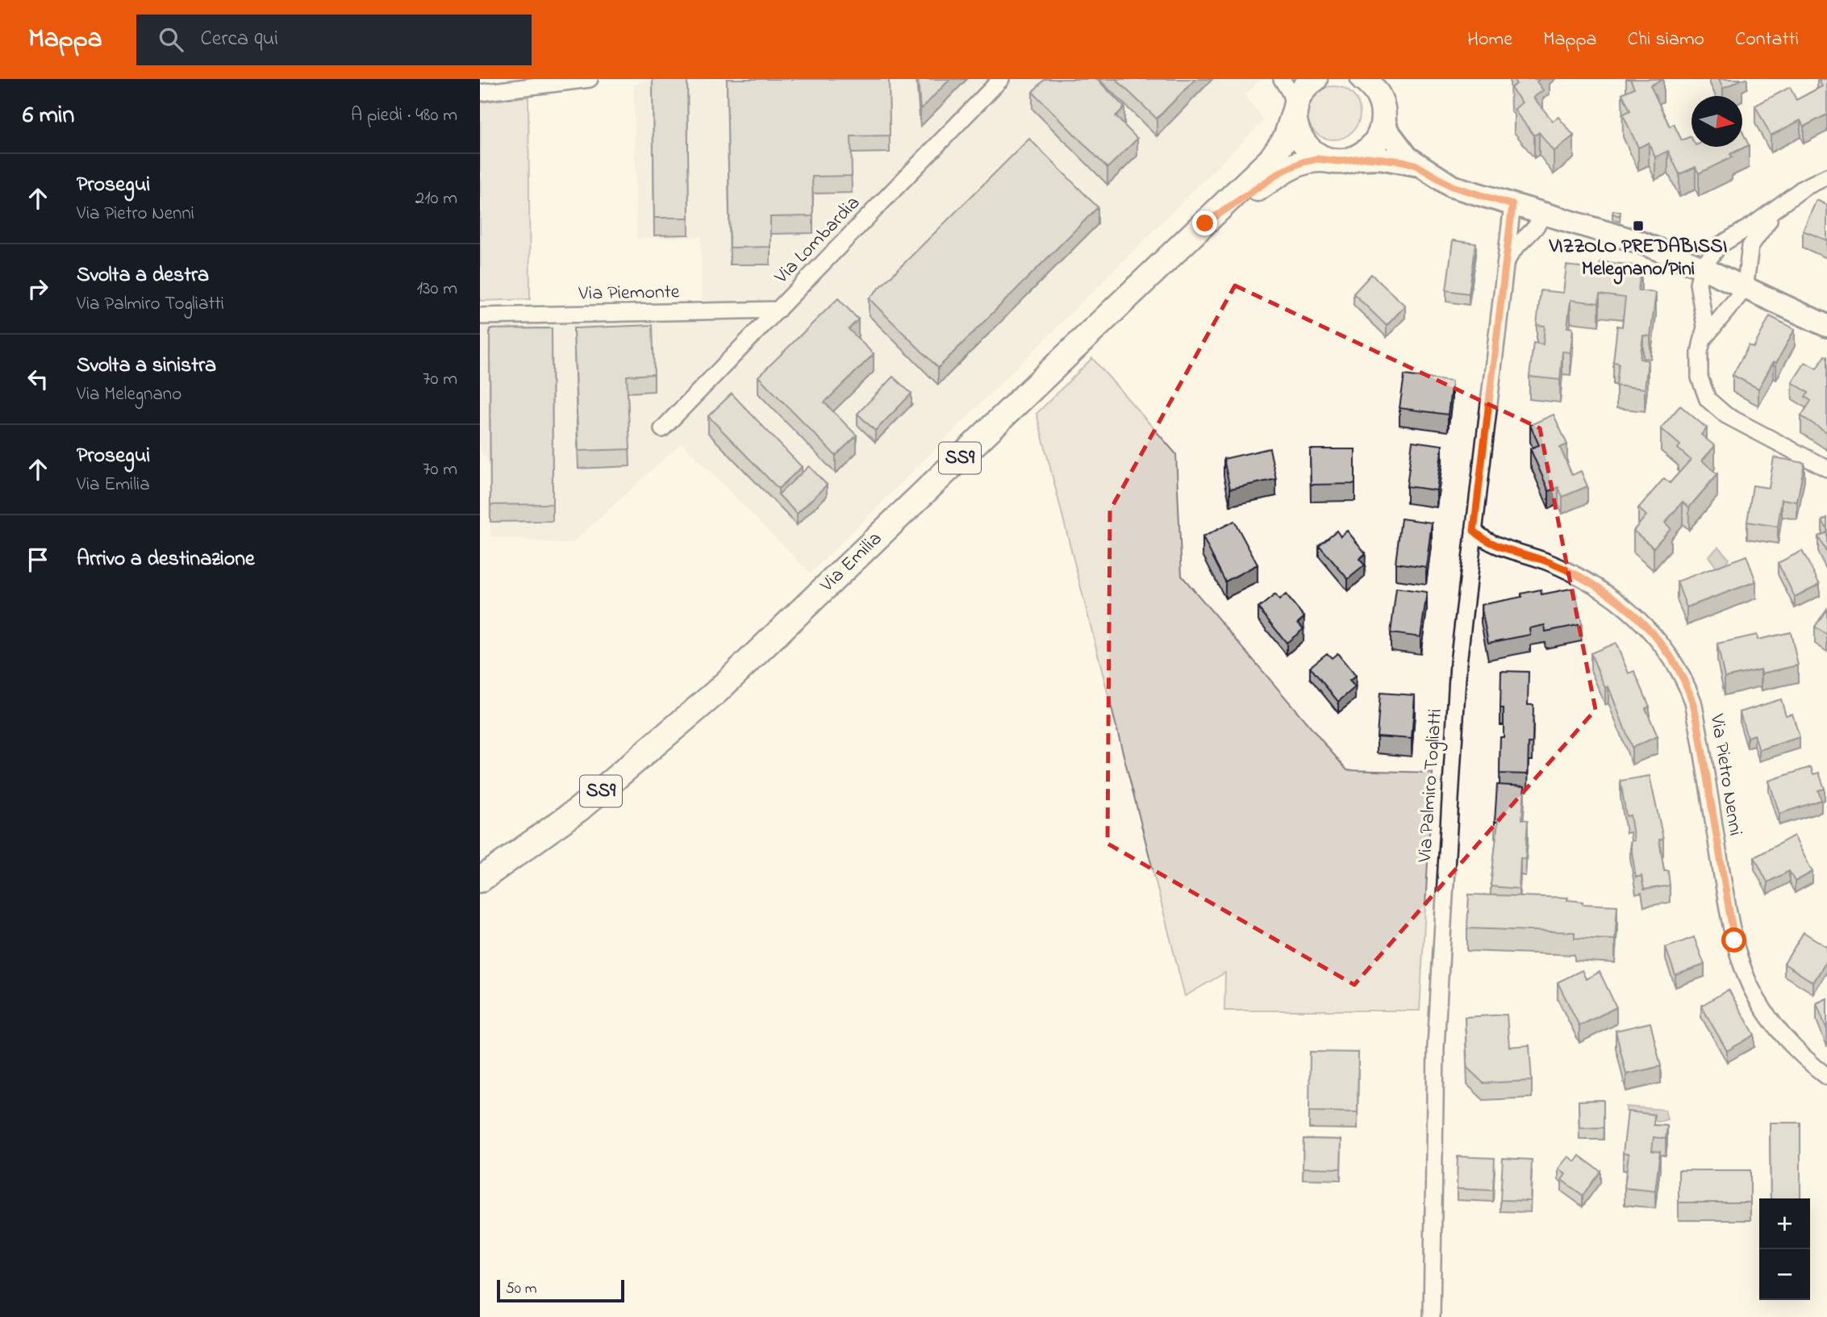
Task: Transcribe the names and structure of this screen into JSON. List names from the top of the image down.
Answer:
{
  "streets": {
    "main road": ["SS9", "Via Emilia"],
    "street": [
      "Via Lombardia",
      "Via Piemonte",
      "Via Pietro Nenni",
      "Via Palmiro Togliatti"
    ]
  },
  "crossings": [
    ["Via Lombardia", "Via Piemonte"],
    ["Via Pietro Nenni", "Via Palmiro Togliatti"]
  ],
  "places": {
    "transit": ["VIZZOLO PREDABISSI Melegnano/Pini"]
  },
  "scale_bar": "50 m",
  "north": "right",
  "page": {
    "header": "Mappa",
    "search": "Cerca qui",
    "nav": [
      "Home",
      "Mappa",
      "Chi siamo",
      "Contatti"
    ],
    "heading": ["6 min", "A piedi · 480 m"],
    "list": [
      ["Prosegui", "Via Pietro Nenni", "210 m"],
      ["Svolta a destra", "Via Palmiro Togliatti", "130 m"],
      ["Svolta a sinistra", "Via Melegnano", "70 m"],
      ["Prosegui", "Via Emilia", "70 m"],
      "Arrivo a destinazione"
    ],
    "map_buttons": ["+", "−"],
    "scale": "50 m"
  }
}
